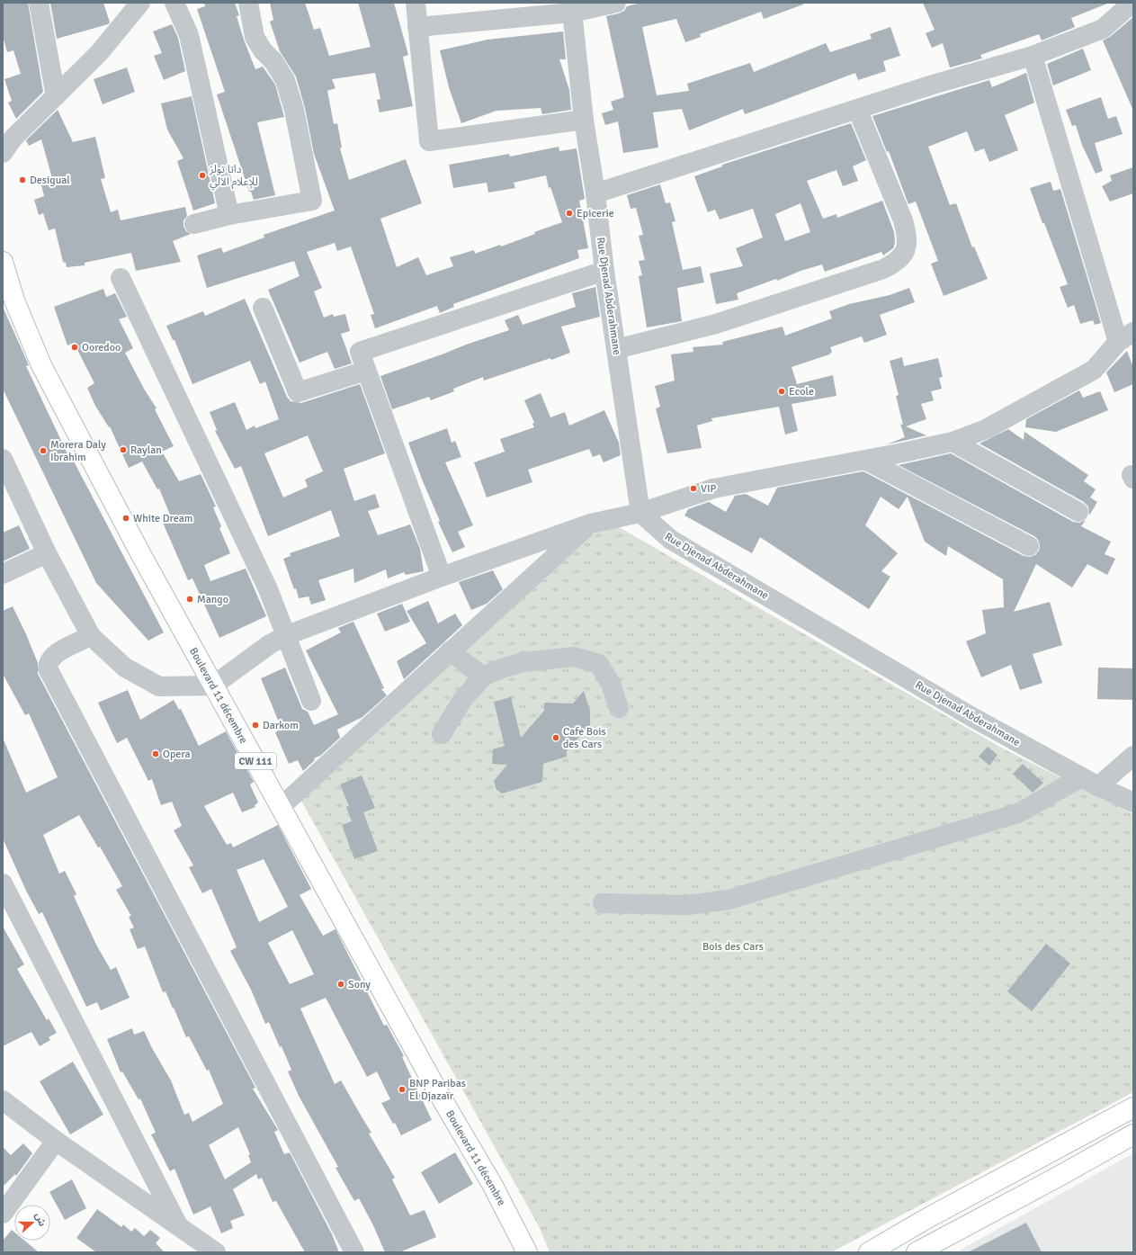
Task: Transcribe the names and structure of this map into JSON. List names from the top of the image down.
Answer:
{
  "streets": {
    "main road": ["Boulevard 11 décembre", "CW 111"],
    "street": ["Rue Djenad Abderahmane"]
  },
  "parks": ["Bois des Cars"],
  "places": [
    "داتا تولز للإعلام الآلي",
    "Desigual",
    "Epicerie",
    "Ooredoo",
    "Ecole",
    "Raylan",
    "Morera Daly Ibrahim",
    "VIP",
    "White Dream",
    "Mango",
    "Darkom",
    "Cafe Bois des Cars",
    "Opera",
    "Sony",
    "BNP Paribas El Djazaïr"
  ],
  "north": "right"
}
